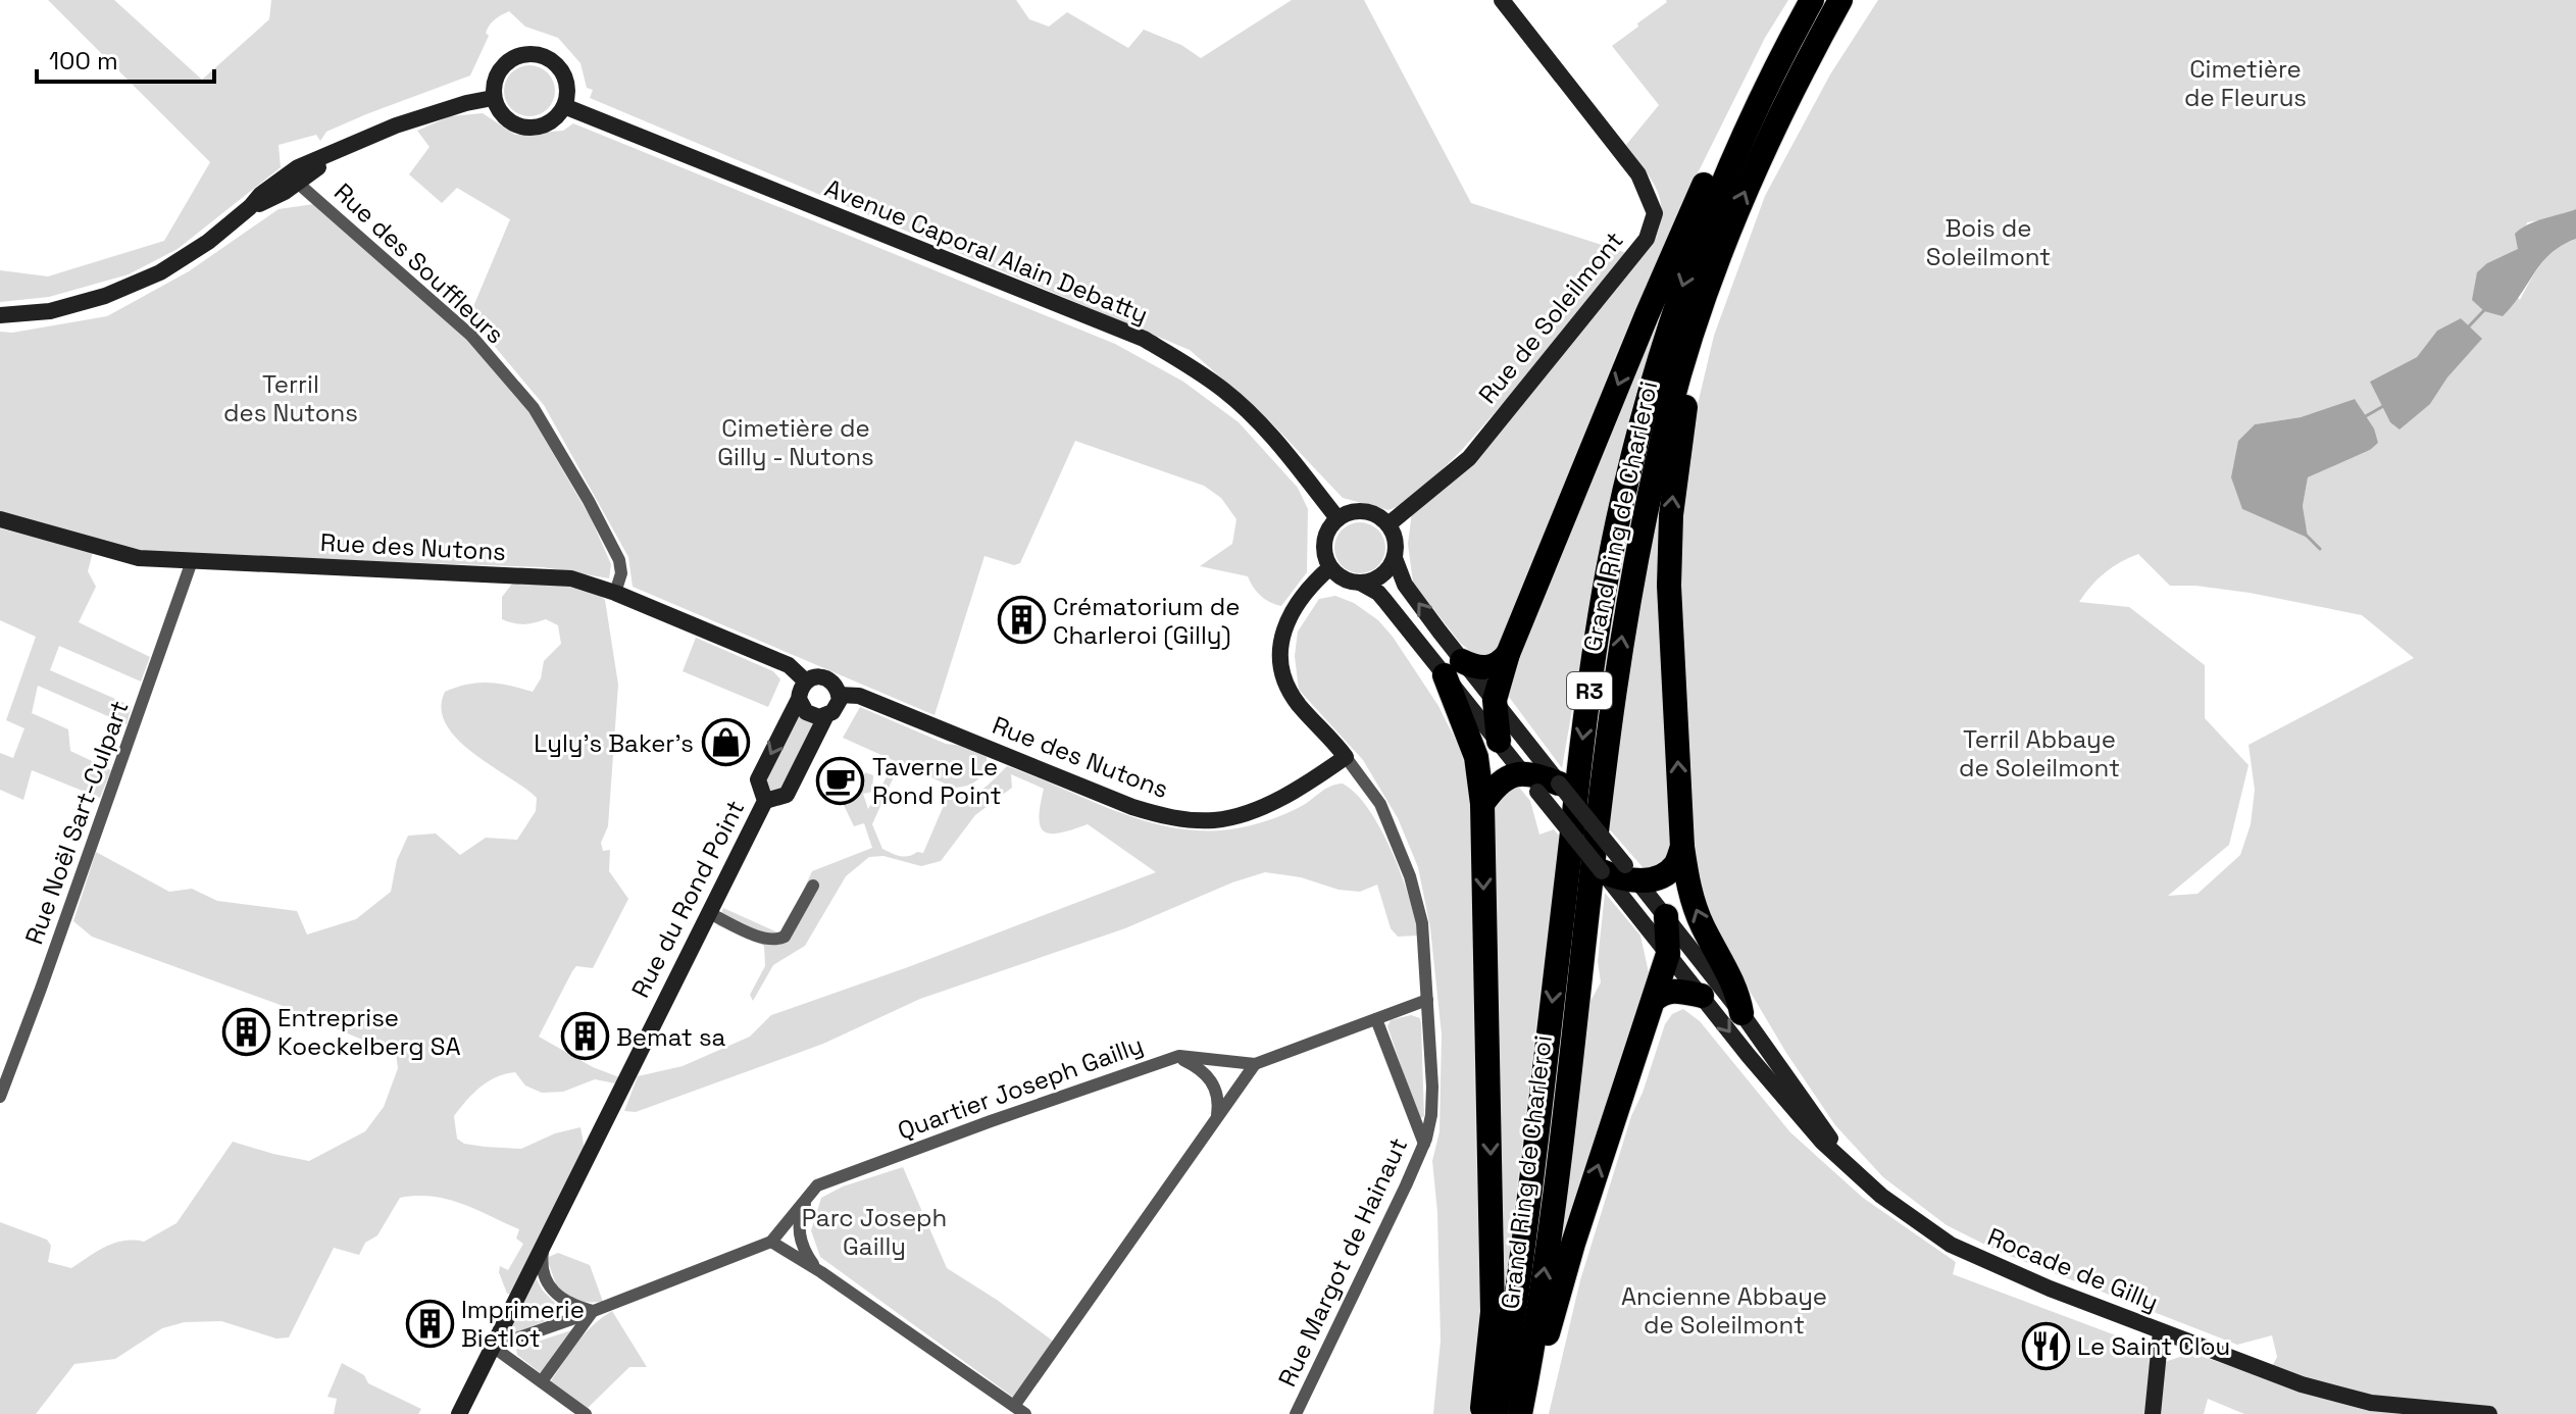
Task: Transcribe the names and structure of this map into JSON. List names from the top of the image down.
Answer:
{
  "streets": {
    "highway": ["Grand Ring de Charleroi", "R3"],
    "main road": [
      "Avenue Caporal Alain Debatty",
      "Rue de Soleilmont",
      "Rue des Nutons",
      "Rue du Rond Point",
      "Rocade de Gilly"
    ],
    "street": [
      "Rue des Souffleurs",
      "Rue Noël Sart-Culpart",
      "Quartier Joseph Gailly",
      "Rue Margot de Hainaut"
    ]
  },
  "crossings": [
    ["Avenue Caporal Alain Debatty", "Rue de Soleilmont"],
    ["Rue des Souffleurs", "Rue des Nutons"],
    ["Rue des Nutons", "Rue Noël Sart-Culpart"],
    ["Rue des Nutons", "Rue du Rond Point"],
    ["Rue des Nutons", "Rue Margot de Hainaut"],
    ["Rue du Rond Point", "Quartier Joseph Gailly"],
    ["Quartier Joseph Gailly", "Rue Margot de Hainaut"]
  ],
  "parks": [
    "Cimetière de Fleurus",
    "Bois de Soleilmont",
    "Terril des Nutons",
    "Cimetière de Gilly - Nutons",
    "Terril Abbaye de Soleilmont",
    "Parc Joseph Gailly",
    "Ancienne Abbaye de Soleilmont"
  ],
  "places": {
    "building": [
      "Crématorium de Charleroi (Gilly)",
      "Entreprise Koeckelberg SA",
      "Bemat sa",
      "Imprimerie Bietlot"
    ],
    "shop": ["Lyly's Baker's"],
    "cafe": ["Taverne Le Rond Point"],
    "restaurant": ["Le Saint Clou"]
  },
  "scale_bar": "100 m"
}
